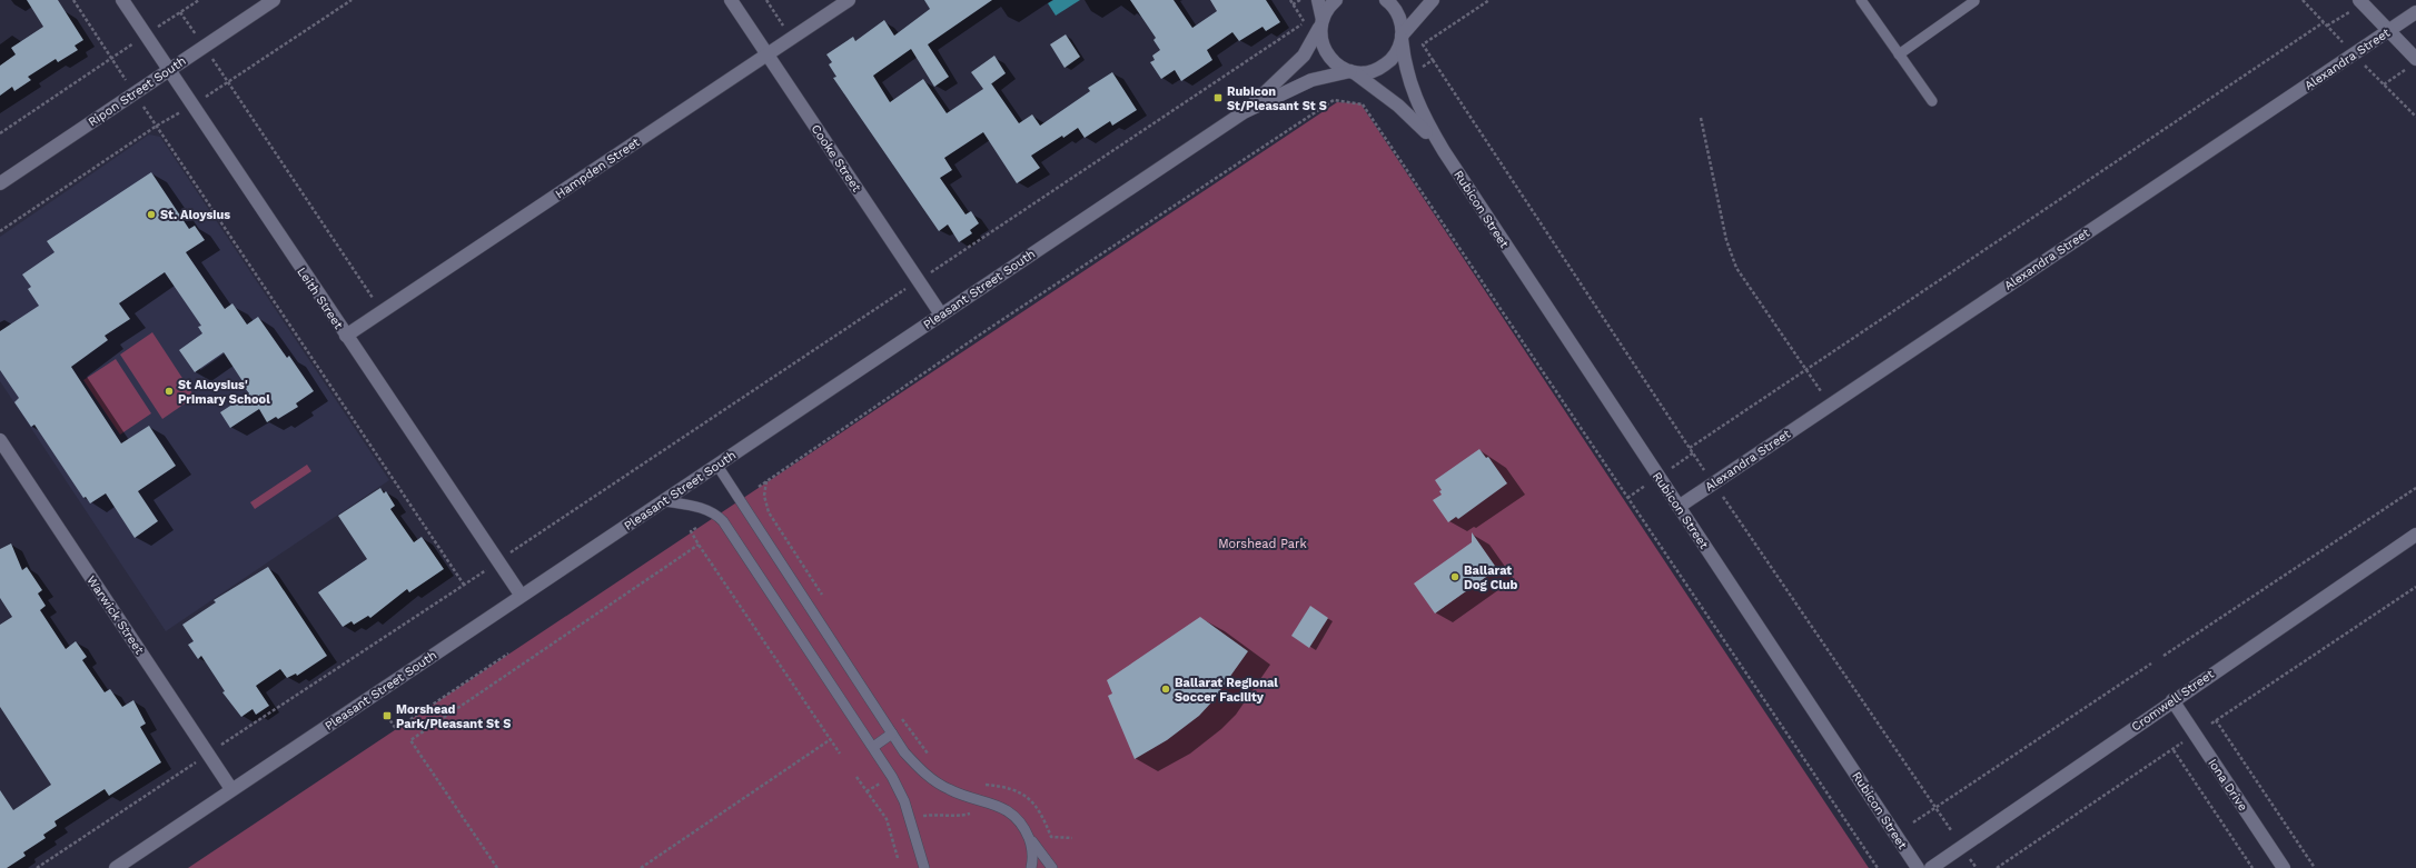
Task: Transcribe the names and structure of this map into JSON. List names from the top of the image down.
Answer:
{
  "streets": {
    "street": [
      "Alexandra Street",
      "Ripon Street South",
      "Cooke Street",
      "Hampden Street",
      "Rubicon Street",
      "Pleasant Street South",
      "Leith Street",
      "Warwick Street",
      "Cromwell Street",
      "Iona Drive"
    ]
  },
  "crossings": [
    ["Alexandra Street", "Rubicon Street"],
    ["Ripon Street South", "Leith Street"],
    ["Cooke Street", "Hampden Street"],
    ["Cooke Street", "Pleasant Street South"],
    ["Hampden Street", "Leith Street"],
    ["Rubicon Street", "Pleasant Street South"],
    ["Pleasant Street South", "Leith Street"],
    ["Pleasant Street South", "Warwick Street"],
    ["Cromwell Street", "Iona Drive"]
  ],
  "parks": ["Morshead Park"],
  "places": {
    "transit": ["Rubicon St/Pleasant St S", "Morshead Park/Pleasant St S"],
    "other": [
      "St. Aloysius",
      "St Aloysius' Primary School",
      "Ballarat Dog Club",
      "Ballarat Regional Soccer Facility"
    ]
  }
}
